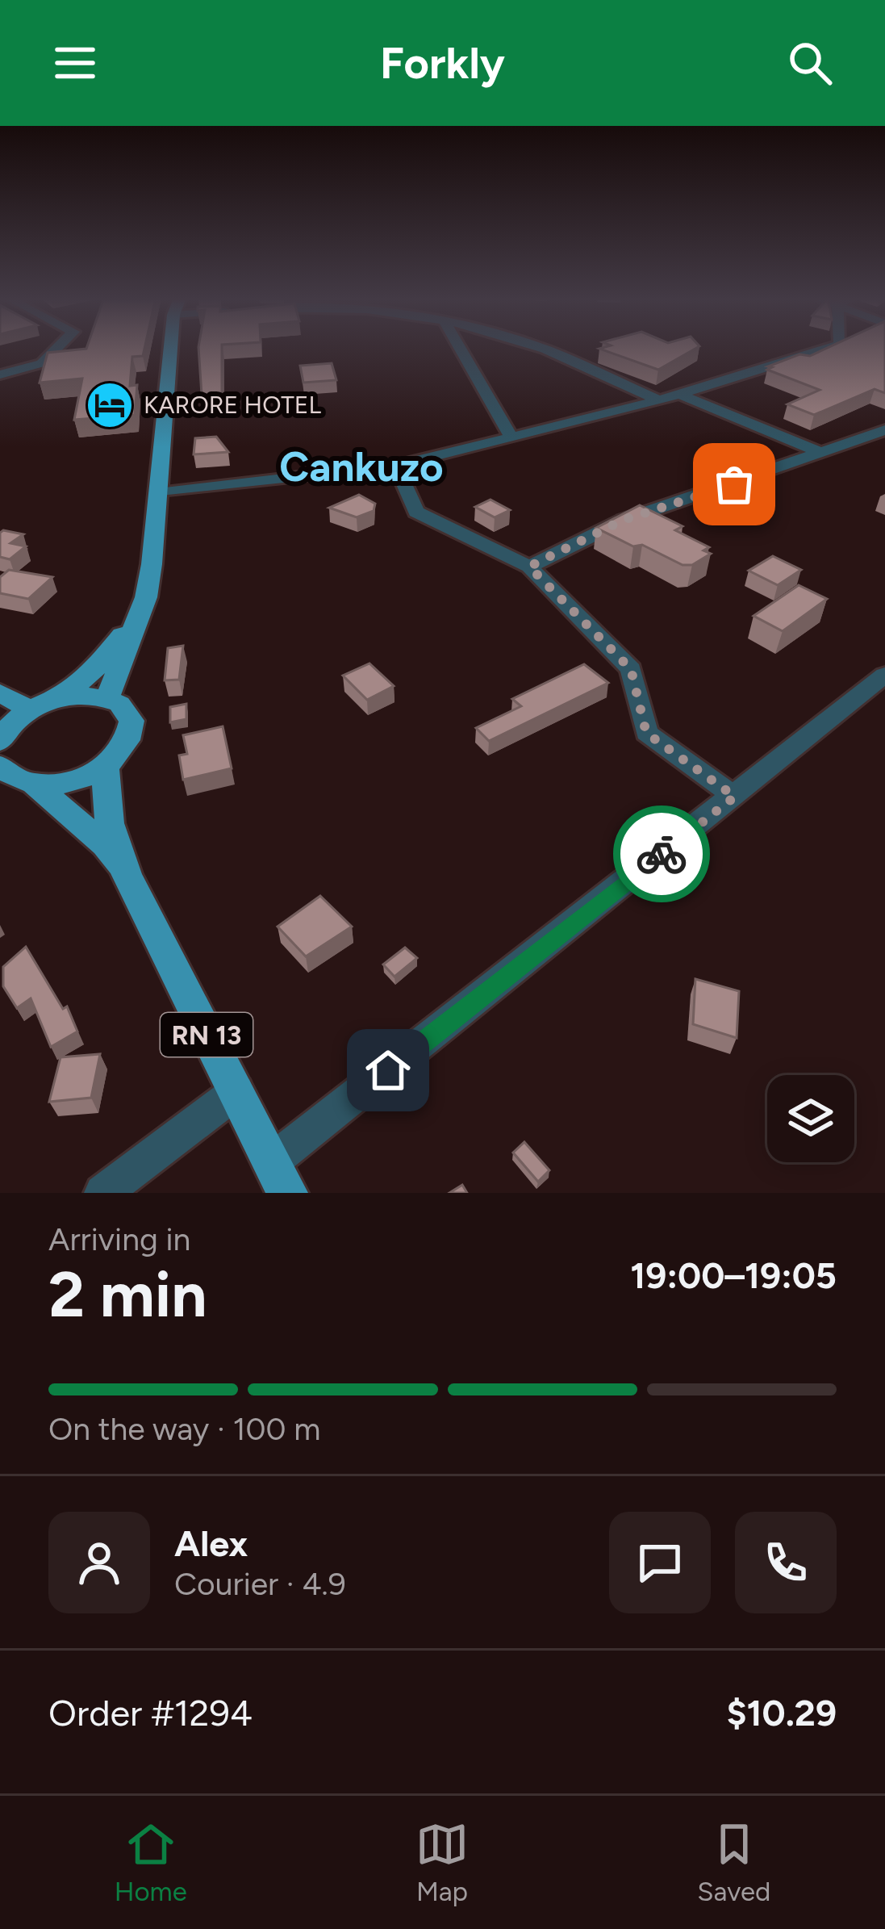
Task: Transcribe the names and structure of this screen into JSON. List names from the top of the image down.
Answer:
{
  "streets": {
    "main road": ["RN 13"]
  },
  "districts": ["Cankuzo"],
  "places": {
    "hotel": ["KARORE HOTEL"]
  },
  "page": {
    "header": "Forkly",
    "heading": ["2 min", "Arriving in", "19:00–19:05"],
    "panel": [
      "Alex",
      "Courier · 4.9",
      "Order #1294",
      "$10.29"
    ],
    "bar": "On the way · 100 m",
    "tabs": ["Home", "Map", "Saved"]
  }
}
